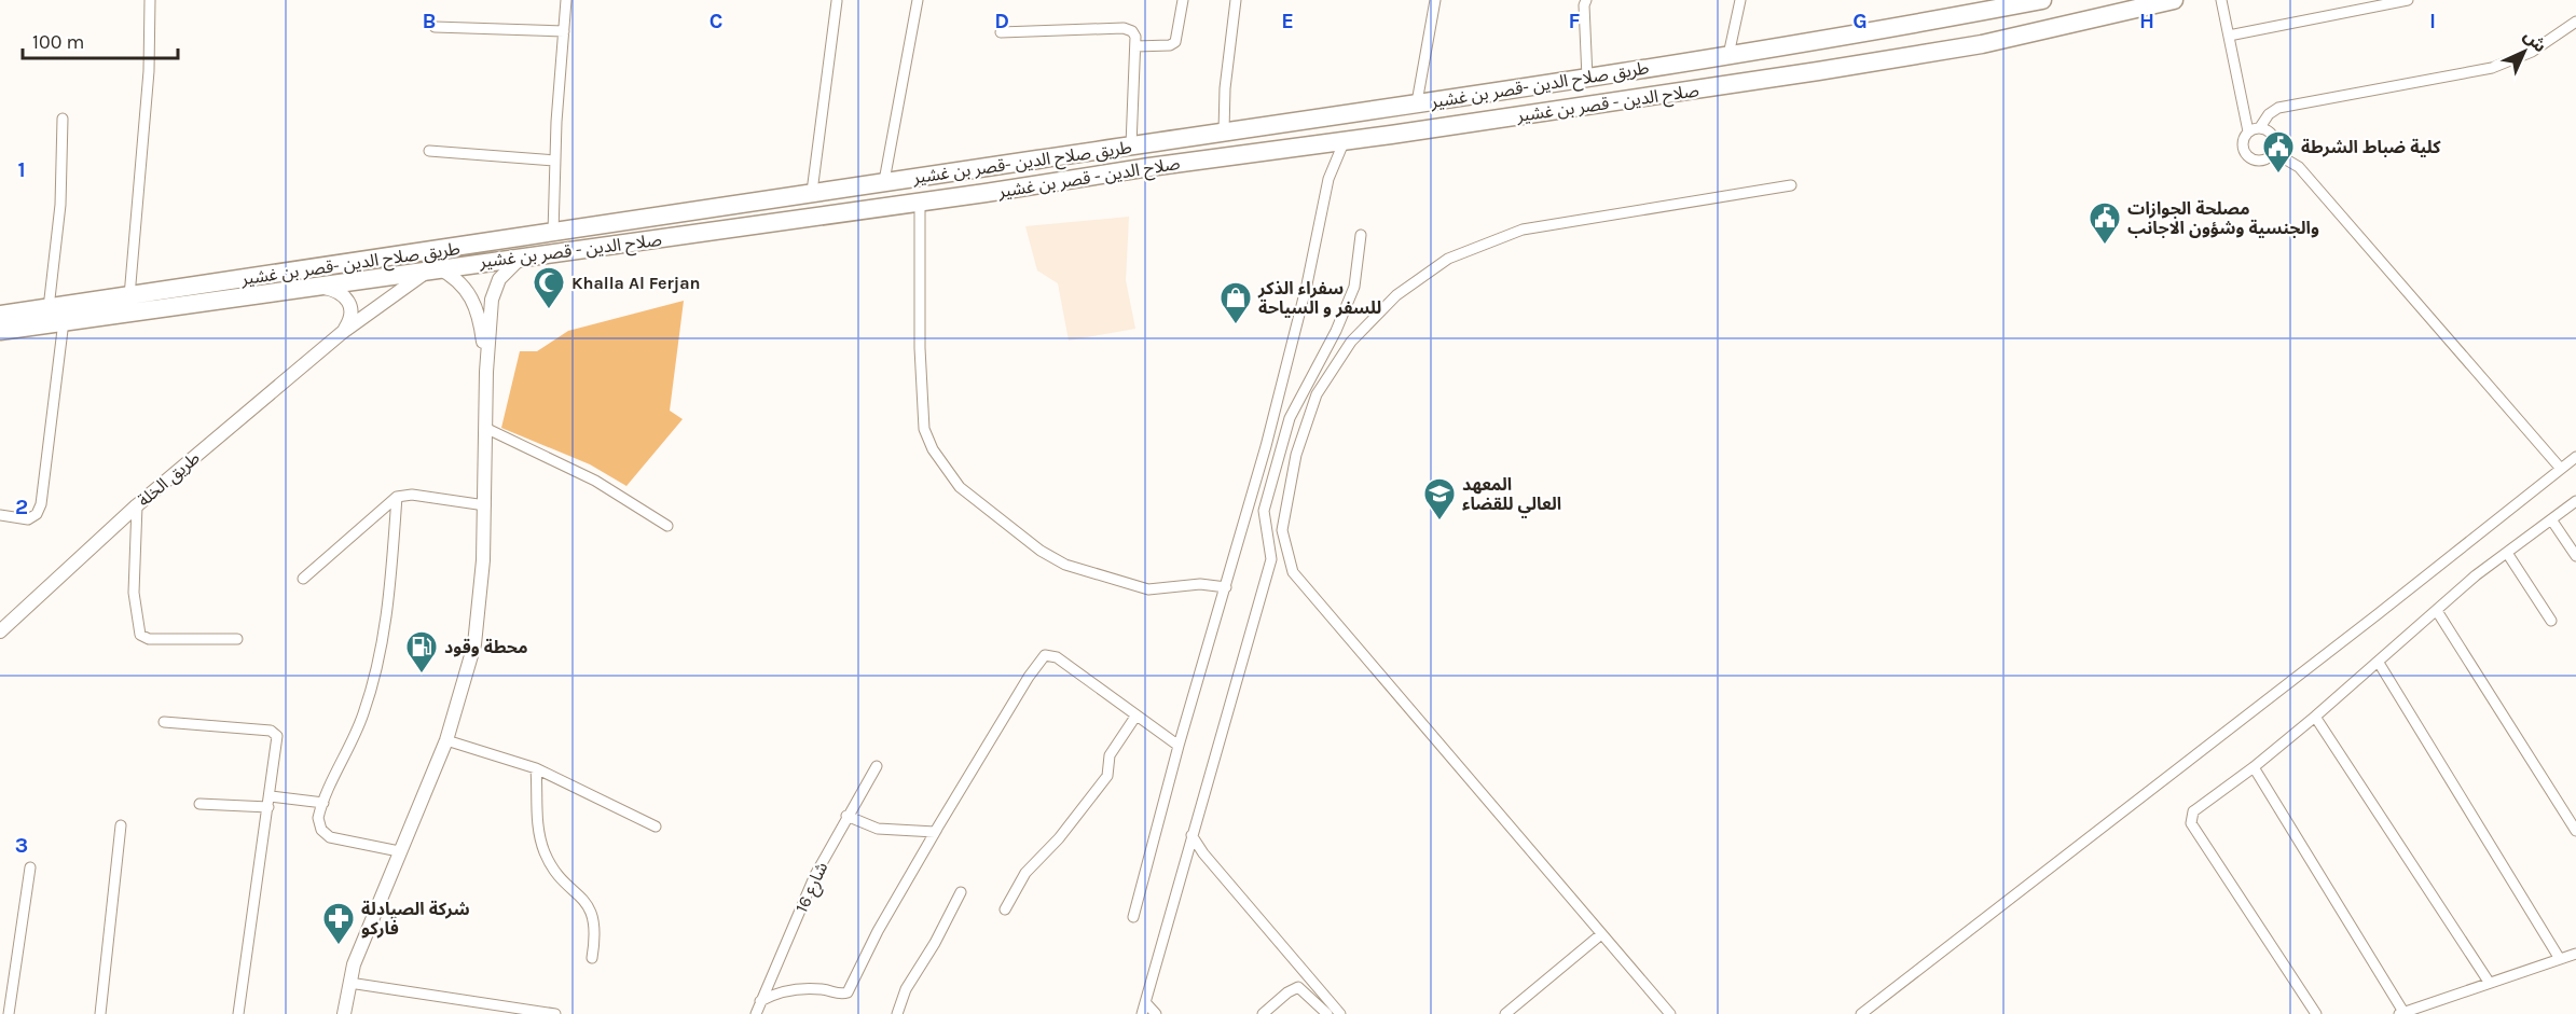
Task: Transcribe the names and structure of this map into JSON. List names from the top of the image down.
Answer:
{
  "streets": {
    "highway": ["طريق صلاح الدين -قصر بن غشير", "صلاح الدين - قصر بن غشير"],
    "street": ["طريق الخلة", "شارع 16"]
  },
  "crossings": [
    ["صلاح الدين - قصر بن غشير", "طريق الخلة"]
  ],
  "places": {
    "public building": ["كلية ضباط الشرطة", "مصلحة الجوازات والجنسية وشؤون الاجانب"],
    "mosque": ["Khalla Al Ferjan"],
    "shop": ["سفراء الذكر للسفر و السياحة"],
    "school or university": ["المعهد العالي للقضاء"],
    "fuel station": ["محطة وقود"],
    "pharmacy": ["شركة الصيادلة فاركو"]
  },
  "scale_bar": "100 m",
  "north": "top right",
  "grid": {
    "columns": [
      "B",
      "C",
      "D",
      "E",
      "F",
      "G",
      "H",
      "I"
    ],
    "rows": ["1", "2", "3"]
  }
}
